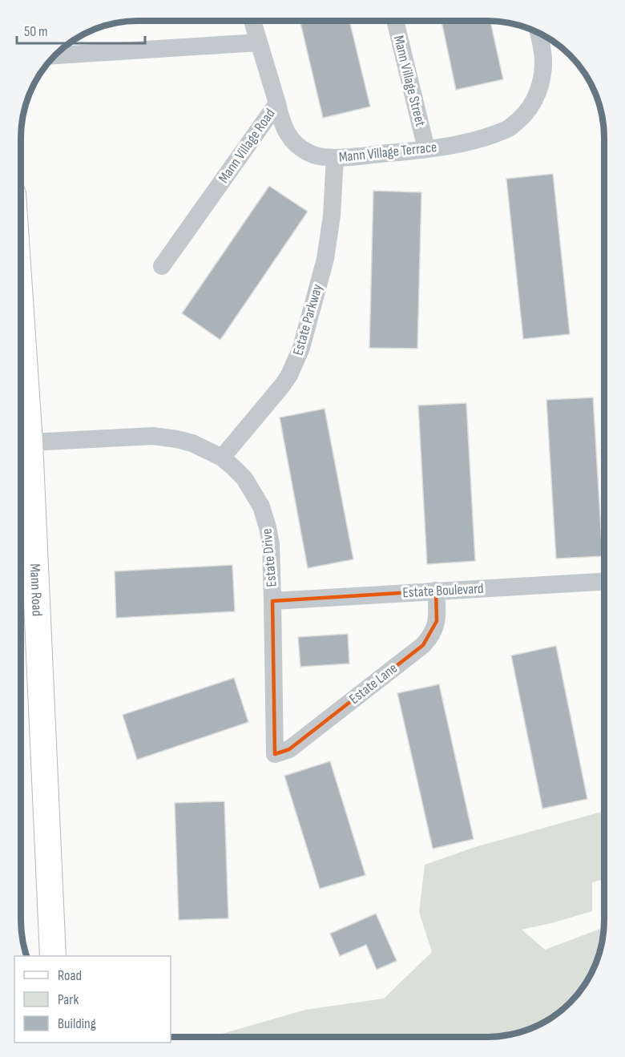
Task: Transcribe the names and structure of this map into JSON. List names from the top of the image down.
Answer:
{
  "streets": {
    "main road": ["Mann Road"],
    "street": [
      "Mann Village Street",
      "Mann Village Road",
      "Mann Village Terrace",
      "Estate Parkway",
      "Estate Drive",
      "Estate Boulevard",
      "Estate Lane"
    ]
  },
  "crossings": [
    ["Mann Village Street", "Mann Village Terrace"],
    ["Mann Village Road", "Mann Village Terrace"],
    ["Mann Village Terrace", "Estate Parkway"],
    ["Estate Parkway", "Estate Drive"],
    ["Estate Drive", "Mann Road"],
    ["Estate Drive", "Estate Boulevard"],
    ["Estate Drive", "Estate Lane"],
    ["Estate Boulevard", "Estate Lane"]
  ],
  "legend": ["Road", "Park", "Building"],
  "scale_bar": "50 m"
}
